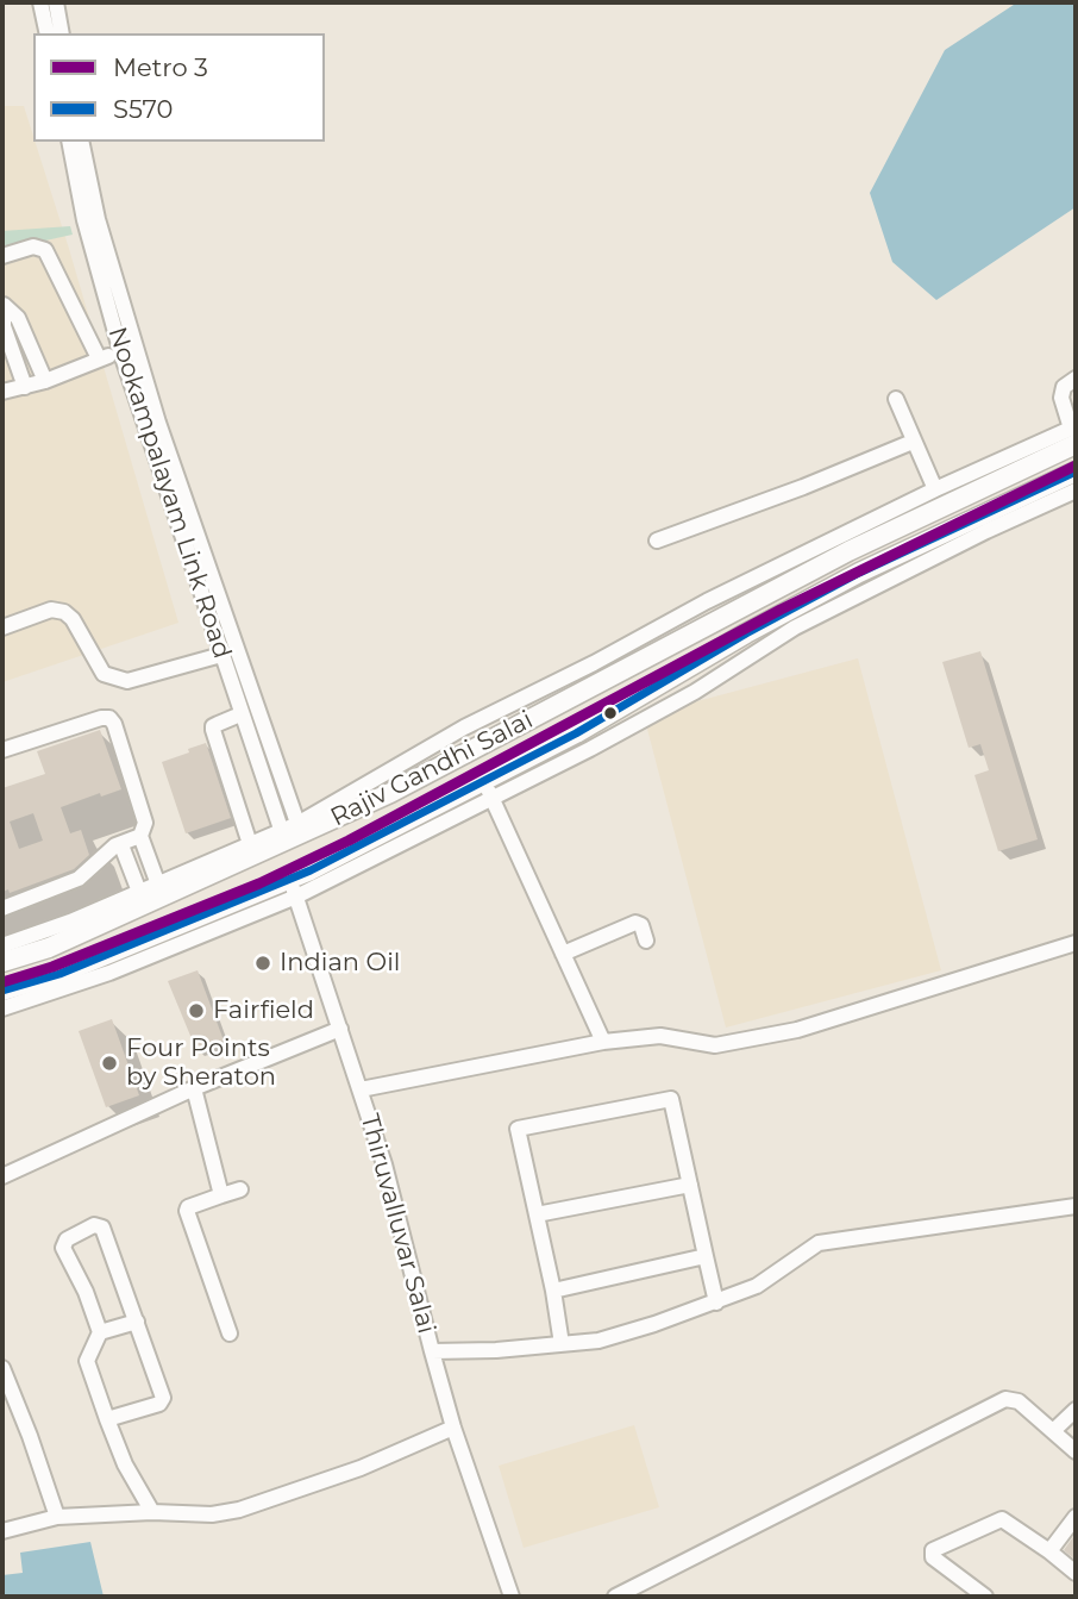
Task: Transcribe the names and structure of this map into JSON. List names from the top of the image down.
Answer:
{
  "streets": {
    "main road": ["Rajiv Gandhi Salai"],
    "street": ["Nookampalayam Link Road", "Thiruvalluvar Salai"]
  },
  "crossings": [
    ["Nookampalayam Link Road", "Rajiv Gandhi Salai"],
    ["Rajiv Gandhi Salai", "Thiruvalluvar Salai"]
  ],
  "places": ["Indian Oil", "Fairfield", "Four Points by Sheraton"],
  "lines": ["metro line 3", "transit line S570"],
  "legend": ["Metro 3", "S570"]
}
